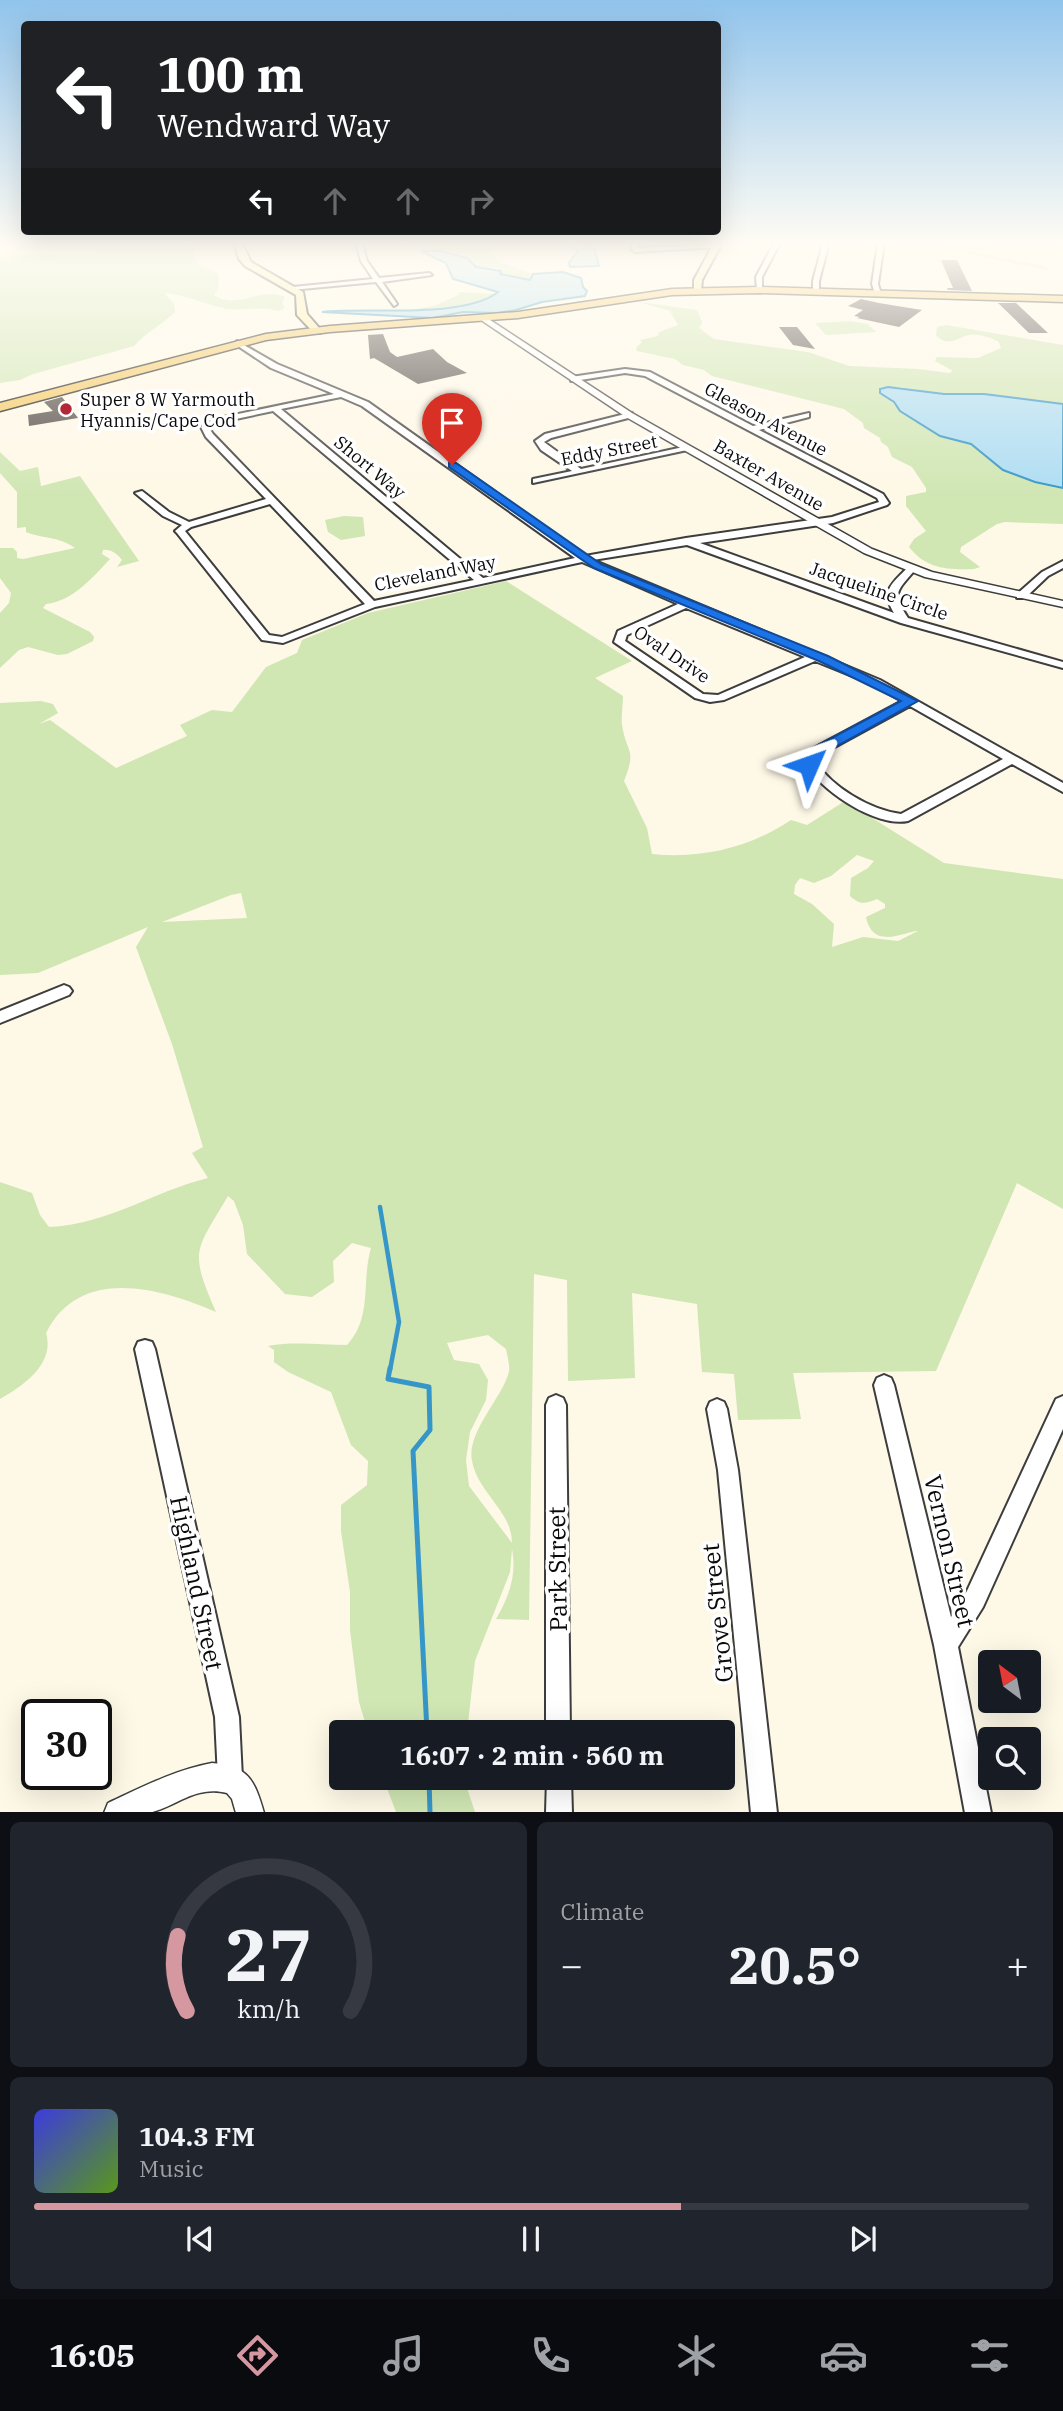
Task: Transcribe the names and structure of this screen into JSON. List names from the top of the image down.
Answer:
{
  "streets": {
    "street": [
      "Gleason Avenue",
      "Eddy Street",
      "Short Way",
      "Baxter Avenue",
      "Cleveland Way",
      "Jacqueline Circle",
      "Oval Drive",
      "Vernon Street",
      "Park Street",
      "Highland Street",
      "Grove Street"
    ]
  },
  "crossings": [
    ["Gleason Avenue", "Baxter Avenue"],
    ["Gleason Avenue", "Cleveland Way"],
    ["Eddy Street", "Baxter Avenue"],
    ["Short Way", "Cleveland Way"],
    ["Baxter Avenue", "Cleveland Way"],
    ["Cleveland Way", "Jacqueline Circle"]
  ],
  "places": ["Super 8 W Yarmouth Hyannis/Cape Cod"],
  "north": "top left",
  "page": {
    "turn": ["100 m", "Wendward Way"],
    "limit": "30",
    "trip": "16:07 · 2 min · 560 m",
    "tile": "Climate",
    "heat": ["−", "20.5°", "+"],
    "song": ["104.3 FM", "Music"],
    "tabs": "16:05",
    "gauge": ["27", "km/h"]
  }
}
